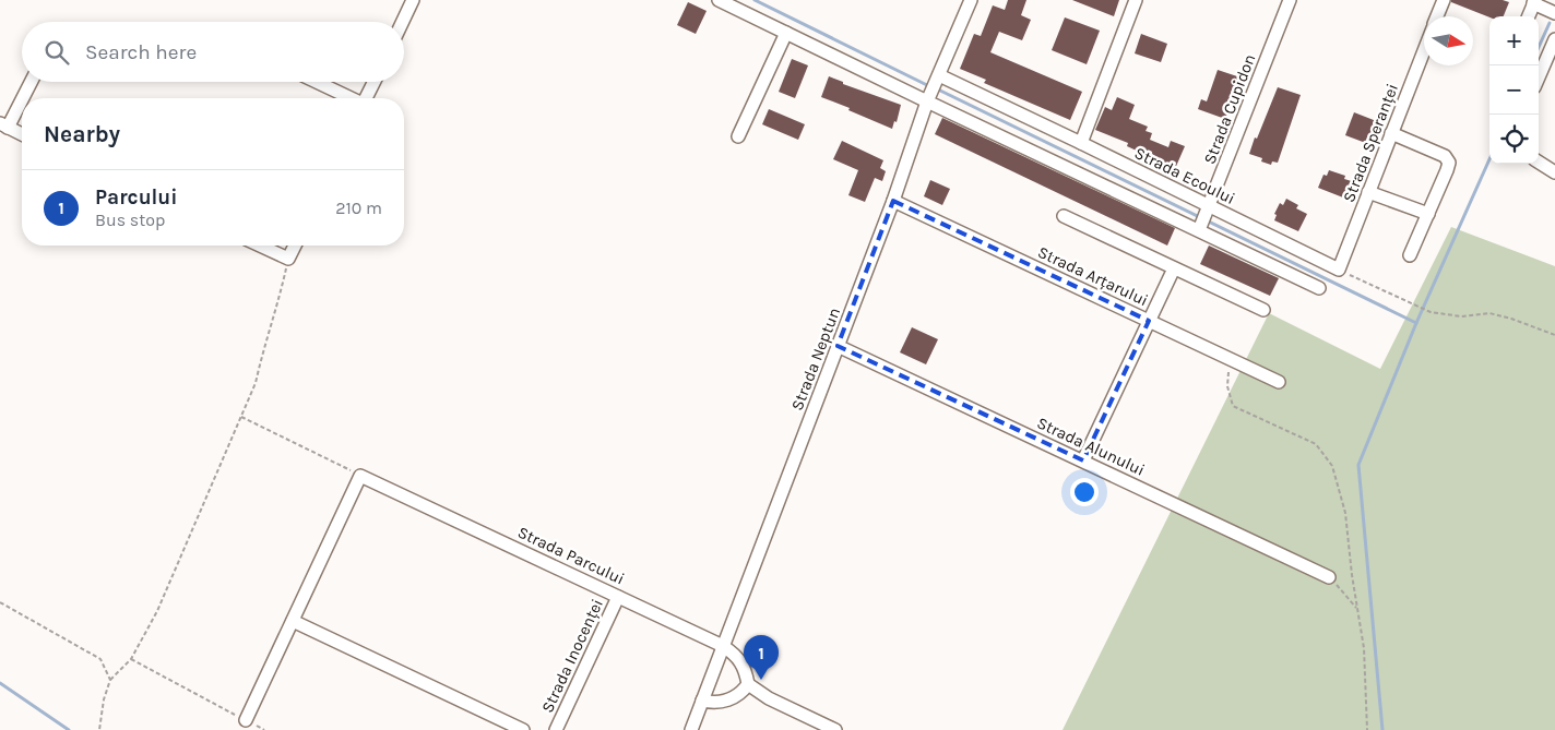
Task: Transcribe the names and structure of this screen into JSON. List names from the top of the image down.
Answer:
{
  "streets": {
    "street": [
      "Strada Cupidon",
      "Strada Speranței",
      "Strada Ecoului",
      "Strada Arțarului",
      "Strada Neptun",
      "Strada Alunului",
      "Strada Parcului",
      "Strada Inocenței"
    ]
  },
  "crossings": [
    ["Strada Cupidon", "Strada Ecoului"],
    ["Strada Speranței", "Strada Ecoului"],
    ["Strada Ecoului", "Strada Neptun"],
    ["Strada Arțarului", "Strada Neptun"],
    ["Strada Neptun", "Strada Alunului"],
    ["Strada Neptun", "Strada Parcului"],
    ["Strada Parcului", "Strada Inocenței"]
  ],
  "north": "right",
  "page": {
    "map_buttons": ["+", "−"],
    "search": "Search here",
    "heading": "Nearby",
    "list": [
      {
        "mark": "1",
        "name": "Parcului",
        "note": "Bus stop",
        "value": "210 m"
      }
    ],
    "pins": "1"
  }
}
